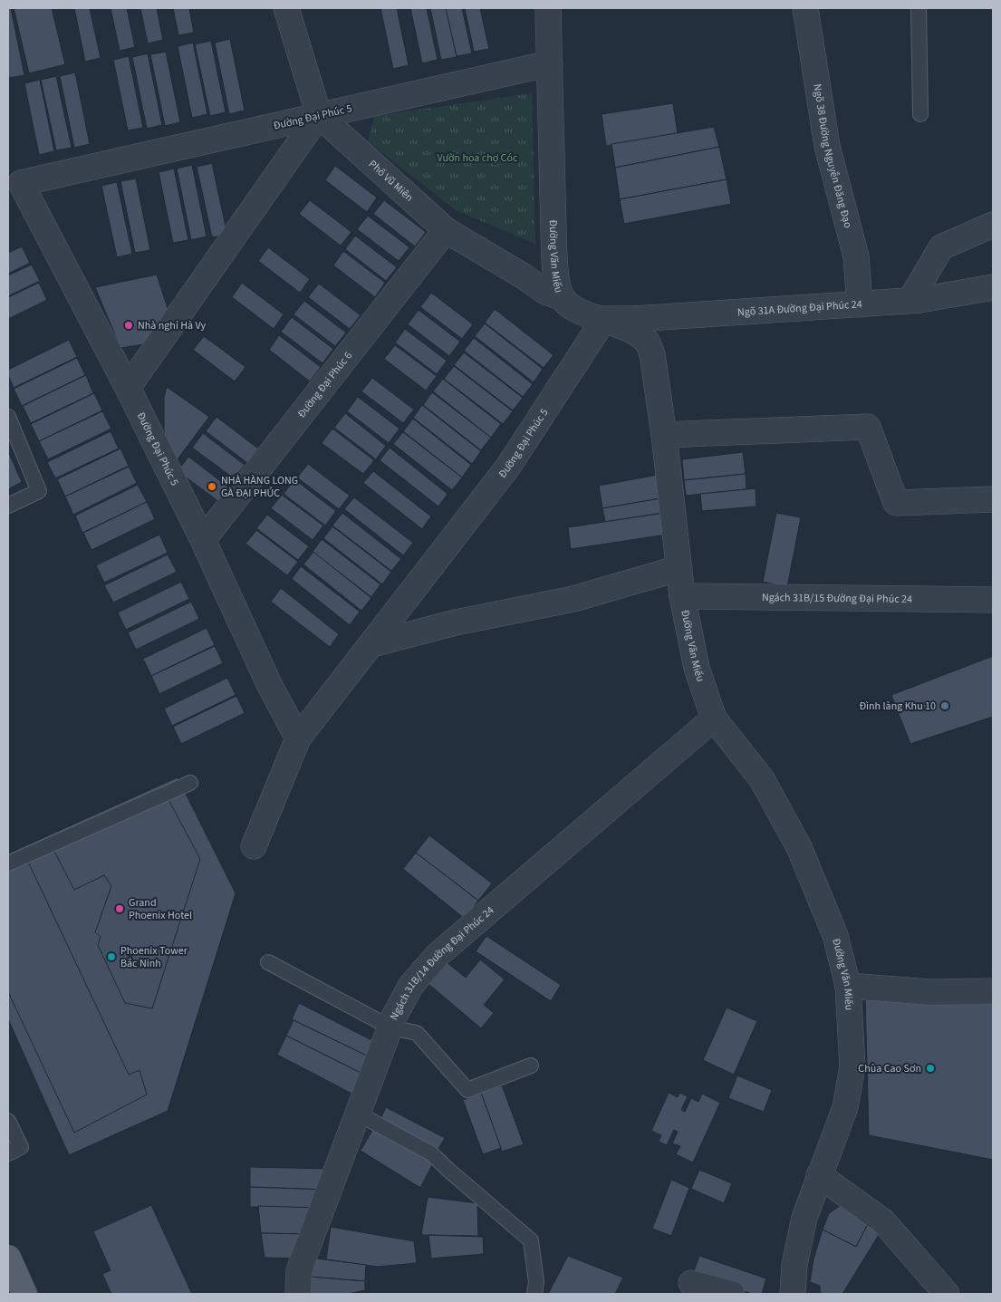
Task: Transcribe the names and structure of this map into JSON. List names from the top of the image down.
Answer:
{
  "streets": {
    "street": [
      "Đường Đại Phúc 5",
      "Ngõ 38 Đường Nguyễn Đăng Đạo",
      "Phố Vũ Miên",
      "Đường Văn Miếu",
      "Ngõ 31A Đường Đại Phúc 24",
      "Đường Đại Phúc 6",
      "Ngách 31B/15 Đường Đại Phúc 24",
      "Ngách 31B/14 Đường Đại Phúc 24"
    ]
  },
  "crossings": [
    ["Đường Đại Phúc 5", "Phố Vũ Miên"],
    ["Đường Đại Phúc 5", "Đường Văn Miếu"],
    ["Đường Đại Phúc 5", "Ngõ 31A Đường Đại Phúc 24"],
    ["Đường Đại Phúc 5", "Đường Đại Phúc 6"],
    ["Ngõ 38 Đường Nguyễn Đăng Đạo", "Ngõ 31A Đường Đại Phúc 24"],
    ["Phố Vũ Miên", "Đường Văn Miếu"],
    ["Phố Vũ Miên", "Đường Đại Phúc 6"],
    ["Đường Văn Miếu", "Ngõ 31A Đường Đại Phúc 24"],
    ["Đường Văn Miếu", "Ngách 31B/15 Đường Đại Phúc 24"],
    ["Đường Văn Miếu", "Ngách 31B/14 Đường Đại Phúc 24"]
  ],
  "parks": ["Vườn hoa chợ Cóc"],
  "places": [
    "Nhà nghỉ Hà Vy",
    "NHÀ HÀNG LONG GÀ ĐẠI PHÚC",
    "Đình làng Khu 10",
    "Grand Phoenix Hotel",
    "Phoenix Tower Bắc Ninh",
    "Chùa Cao Sơn"
  ]
}
